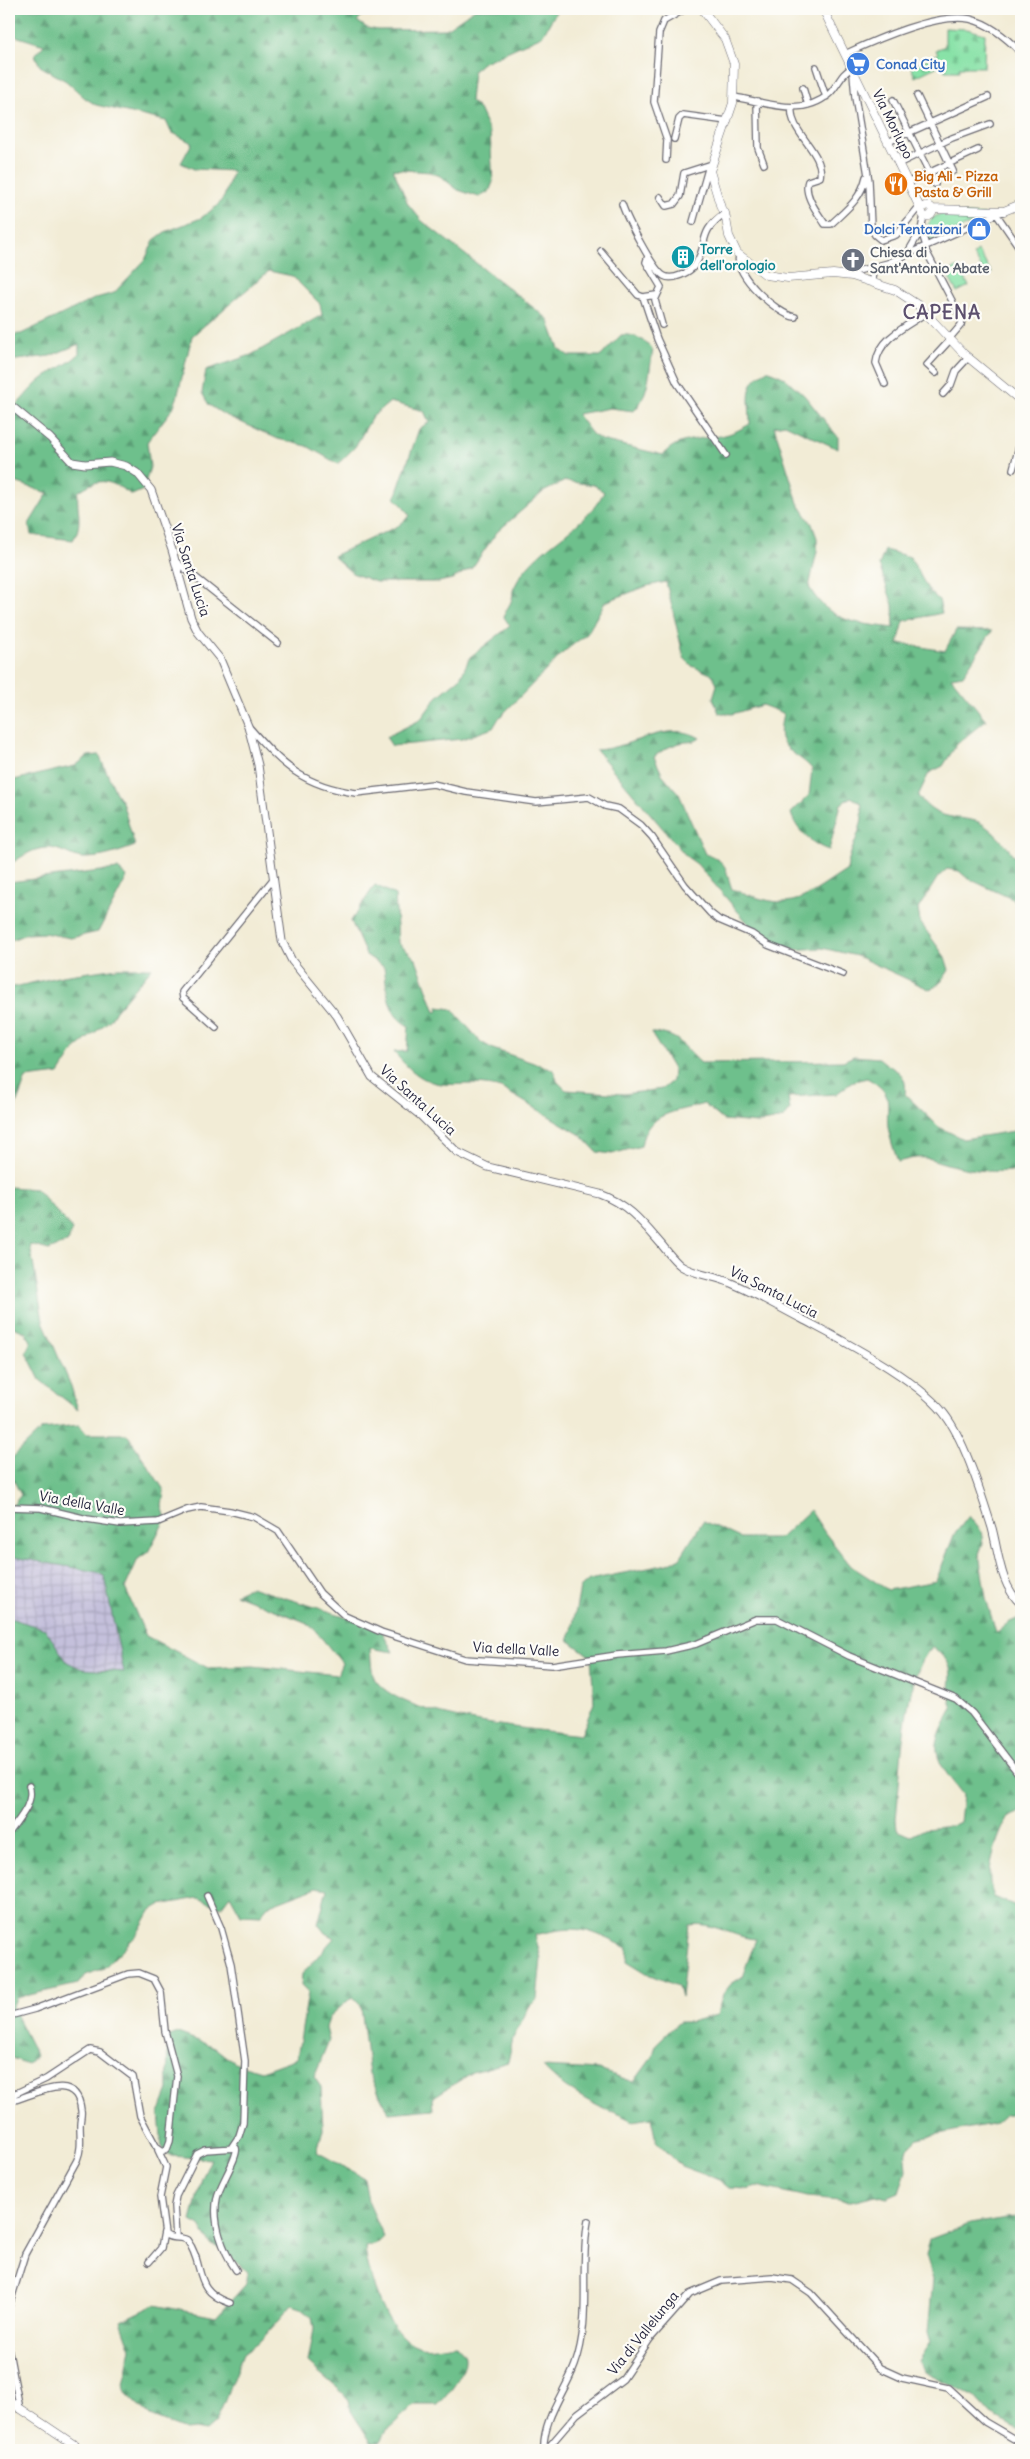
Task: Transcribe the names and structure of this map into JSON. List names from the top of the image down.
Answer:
{
  "streets": {
    "main road": ["Via Morlupo"],
    "street": ["Via Santa Lucia", "Via della Valle", "Via di Vallelunga"]
  },
  "districts": ["CAPENA"],
  "places": {
    "supermarket": ["Conad City"],
    "restaurant": ["Big Alì - Pizza Pasta & Grill"],
    "shop": ["Dolci Tentazioni"],
    "building": ["Torre dell'orologio"],
    "church": ["Chiesa di Sant'Antonio Abate"]
  }
}
